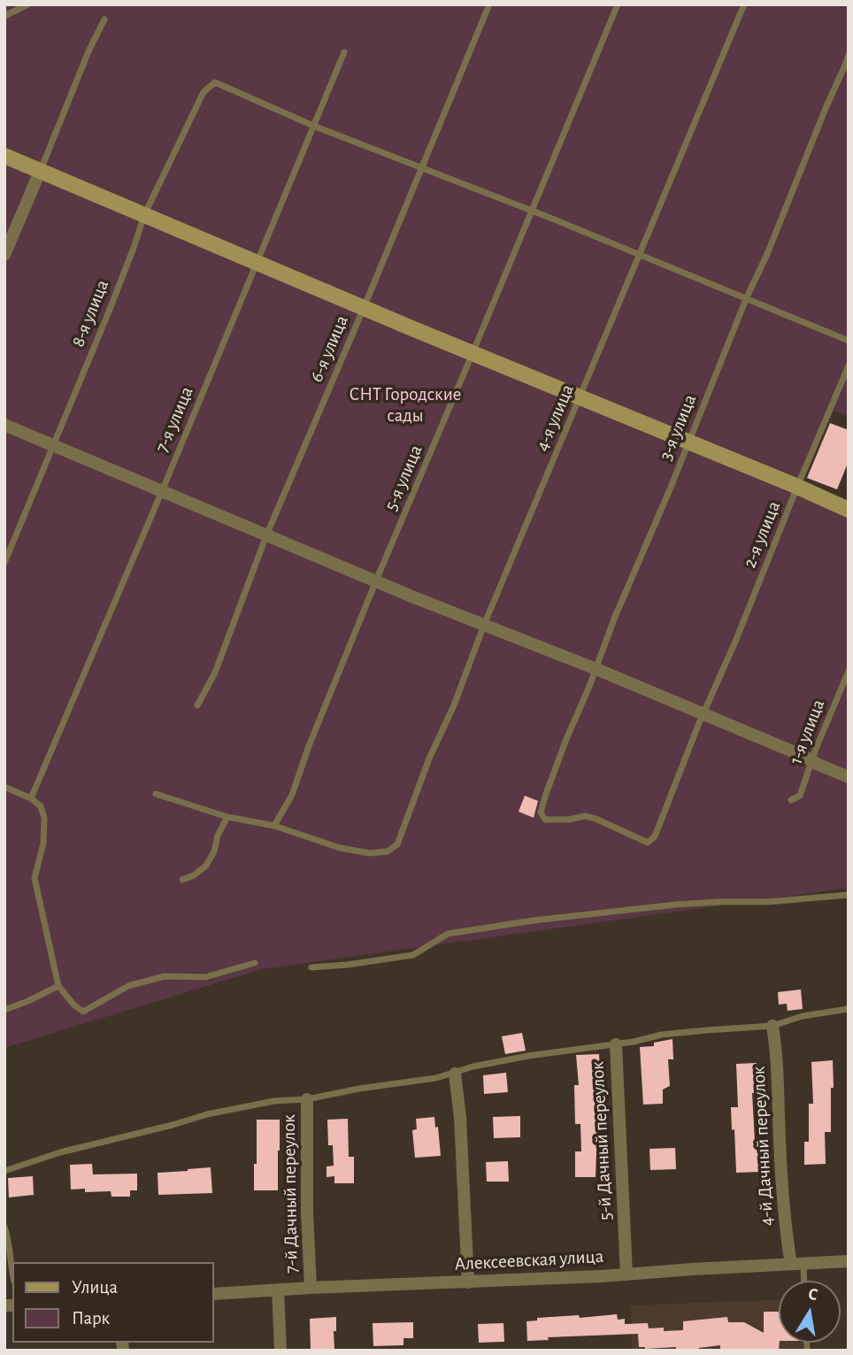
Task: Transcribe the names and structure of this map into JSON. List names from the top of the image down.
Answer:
{
  "streets": {
    "street": [
      "5-й Дачный переулок",
      "4-й Дачный переулок",
      "7-й Дачный переулок",
      "Алексеевская улица"
    ],
    "lane": [
      "8-я улица",
      "6-я улица",
      "4-я улица",
      "7-я улица",
      "3-я улица",
      "5-я улица",
      "2-я улица",
      "1-я улица"
    ]
  },
  "crossings": [
    ["8-я улица", "7-я улица"],
    ["4-я улица", "5-я улица"],
    ["3-я улица", "2-я улица"],
    ["5-й Дачный переулок", "Алексеевская улица"],
    ["4-й Дачный переулок", "Алексеевская улица"],
    ["7-й Дачный переулок", "Алексеевская улица"]
  ],
  "parks": ["СНТ Городские сады"],
  "legend": ["Улица", "Парк"],
  "north": "top"
}
